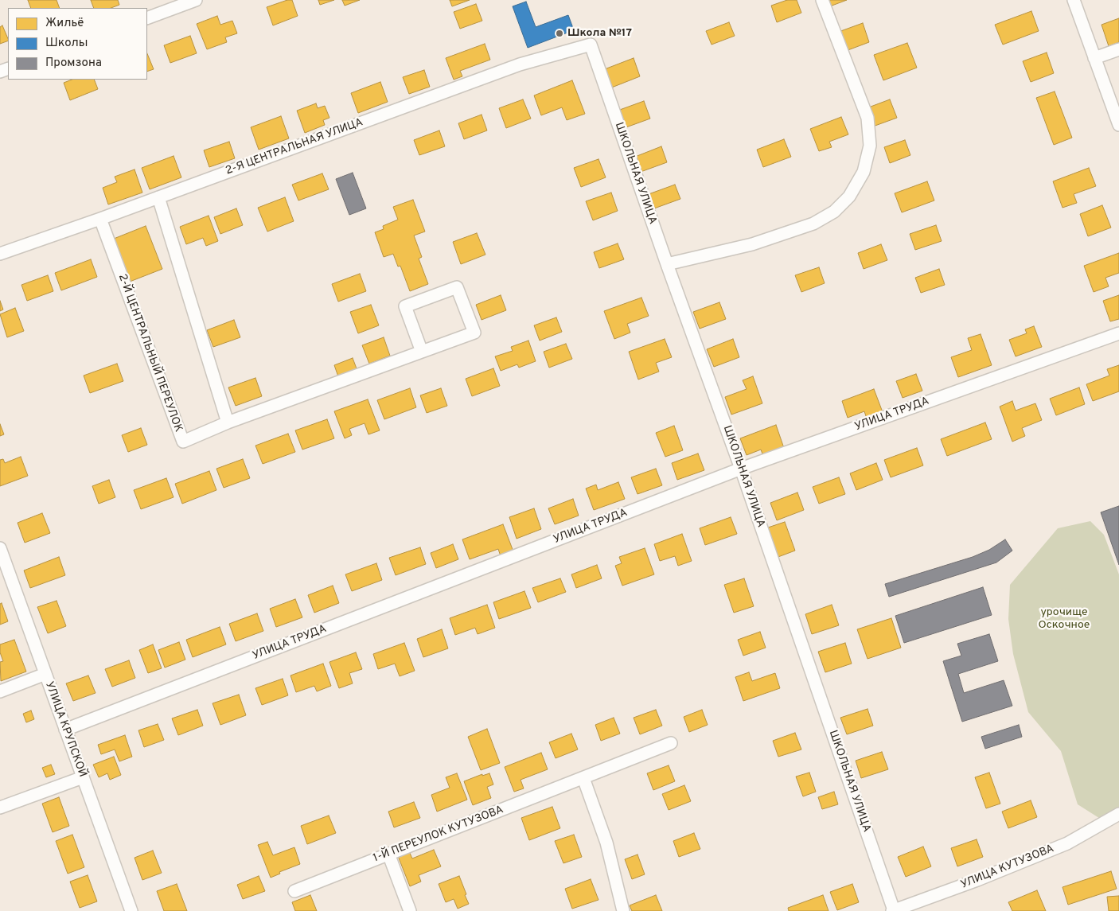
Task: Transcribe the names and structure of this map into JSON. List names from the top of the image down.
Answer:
{
  "streets": {
    "street": [
      "2-Я ЦЕНТРАЛЬНАЯ УЛИЦА",
      "ШКОЛЬНАЯ УЛИЦА",
      "2-Й ЦЕНТРАЛЬНЫЙ ПЕРЕУЛОК",
      "УЛИЦА ТРУДА",
      "УЛИЦА КРУПСКОЙ",
      "1-Й ПЕРЕУЛОК КУТУЗОВА",
      "УЛИЦА КУТУЗОВА"
    ]
  },
  "crossings": [
    ["2-Я ЦЕНТРАЛЬНАЯ УЛИЦА", "ШКОЛЬНАЯ УЛИЦА"],
    ["2-Я ЦЕНТРАЛЬНАЯ УЛИЦА", "2-Й ЦЕНТРАЛЬНЫЙ ПЕРЕУЛОК"],
    ["ШКОЛЬНАЯ УЛИЦА", "УЛИЦА ТРУДА"],
    ["ШКОЛЬНАЯ УЛИЦА", "УЛИЦА КУТУЗОВА"],
    ["УЛИЦА ТРУДА", "УЛИЦА КРУПСКОЙ"]
  ],
  "parks": ["урочище Оскочное"],
  "places": ["Школа №17"],
  "legend": ["Жильё", "Школы", "Промзона"]
}
